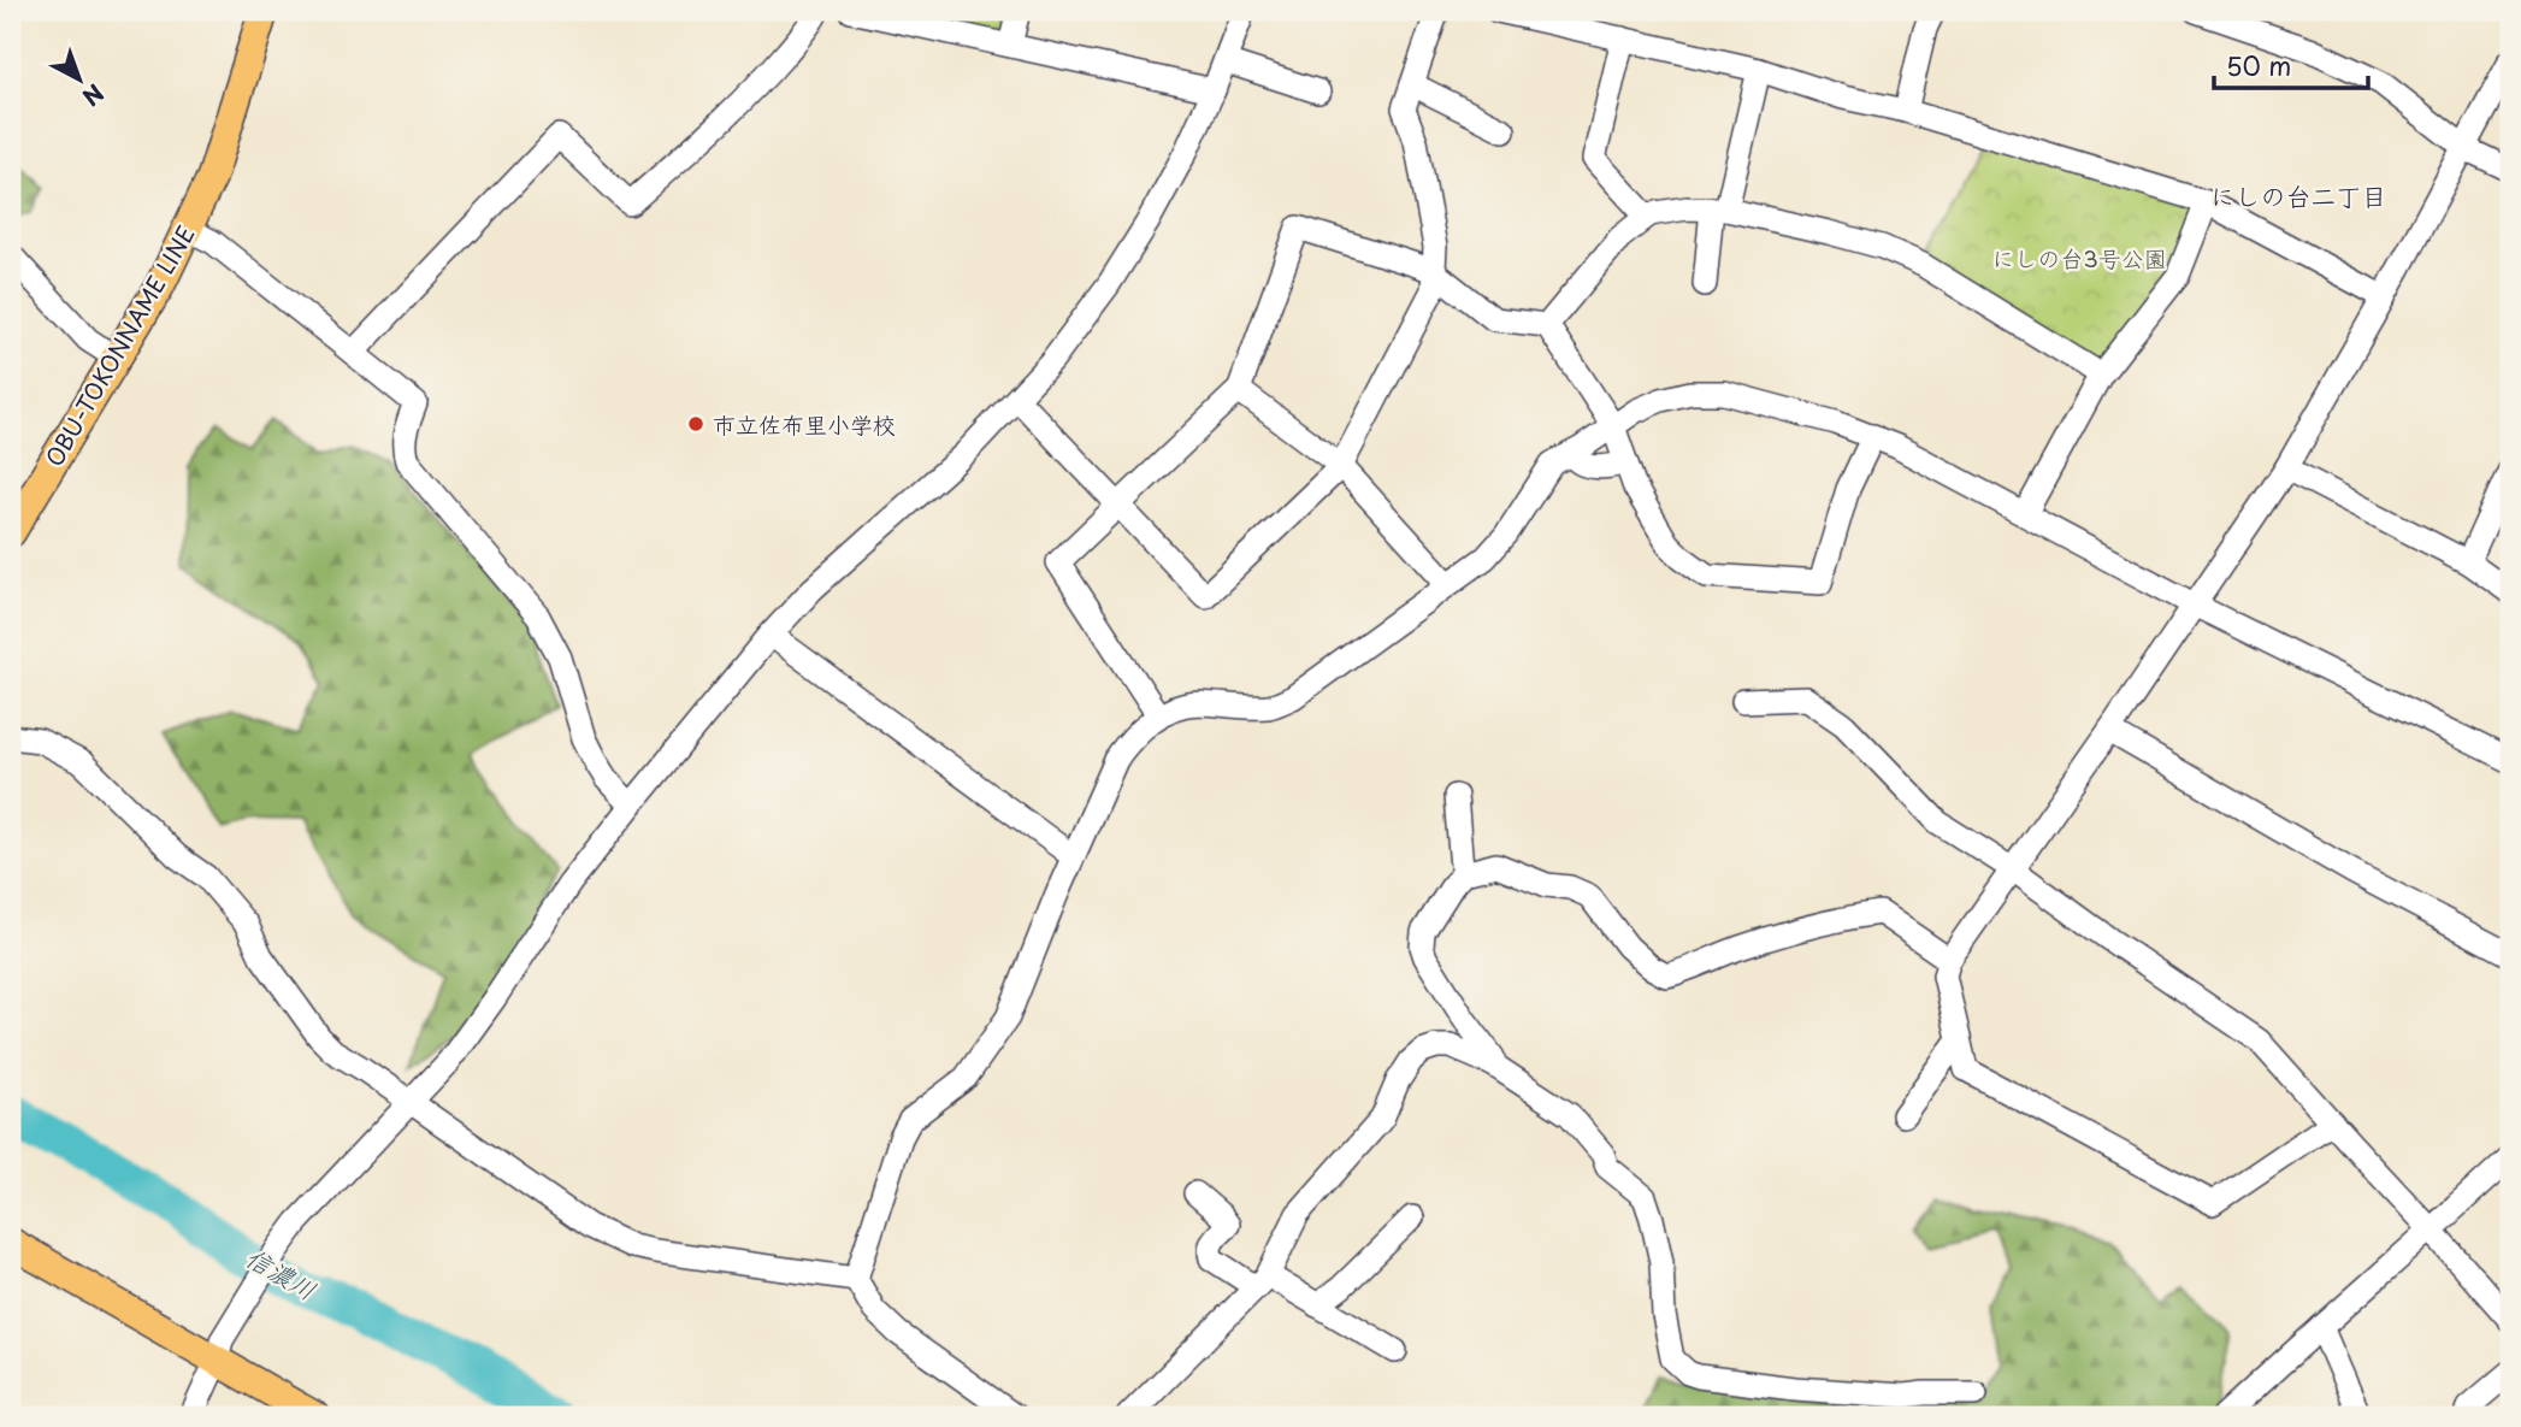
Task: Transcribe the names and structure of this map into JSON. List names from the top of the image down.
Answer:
{
  "streets": {
    "main road": ["OBU-TOKONNAME LINE"]
  },
  "districts": ["にしの台二丁目"],
  "water": ["信濃川"],
  "parks": ["にしの台3号公園"],
  "places": ["市立佐布里小学校"],
  "scale_bar": "50 m",
  "north": "bottom right"
}
